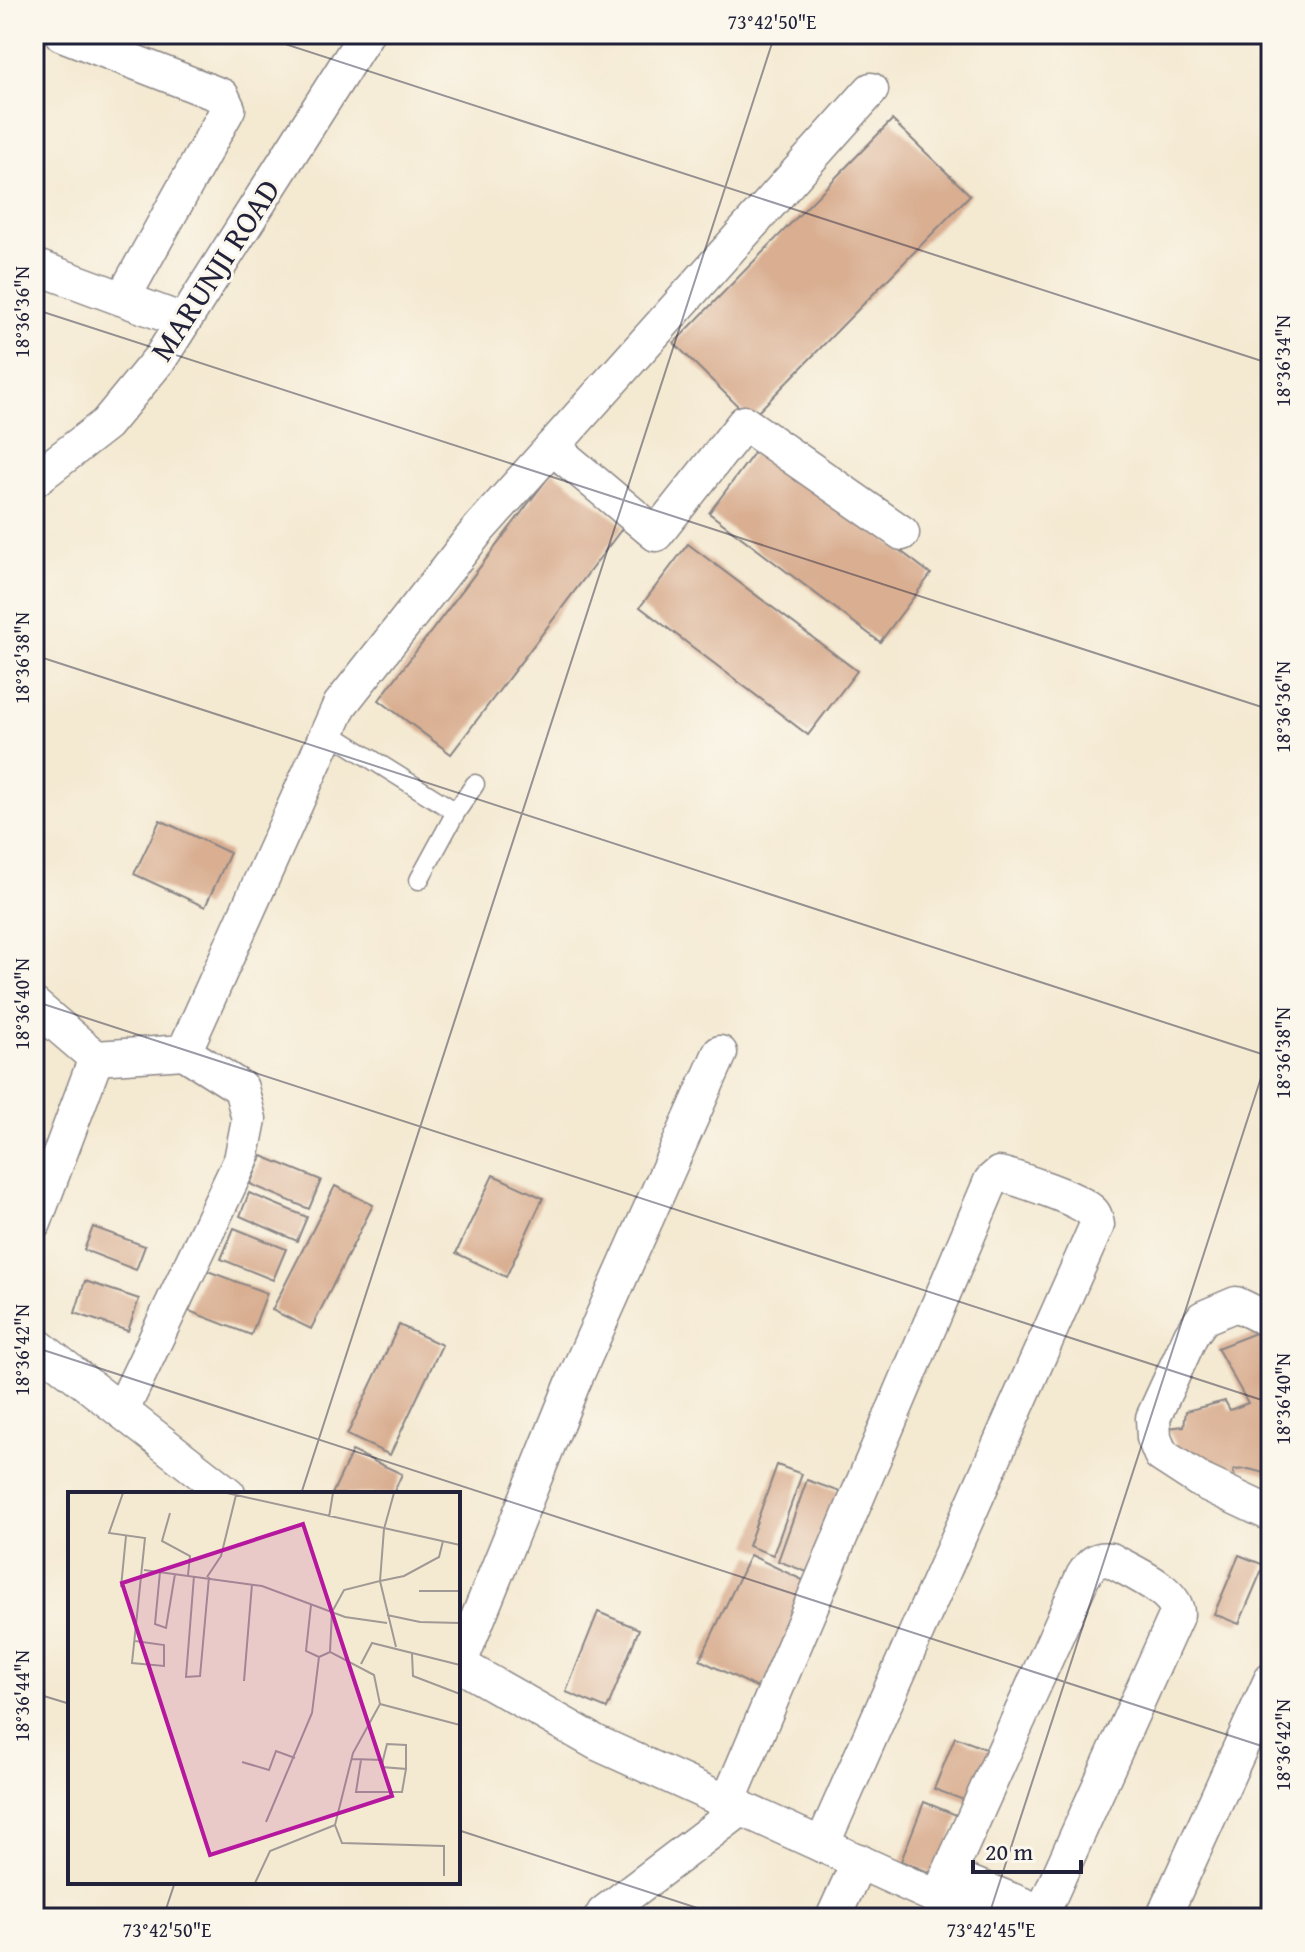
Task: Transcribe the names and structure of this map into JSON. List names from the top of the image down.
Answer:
{
  "streets": {
    "street": ["MARUNJI ROAD"]
  },
  "scale_bar": "20 m",
  "coordinates": [
    "73°42'50\"E",
    "18°36'36\"N",
    "18°36'34\"N",
    "18°36'38\"N",
    "18°36'40\"N",
    "18°36'42\"N",
    "18°36'44\"N",
    "73°42'45\"E"
  ]
}
